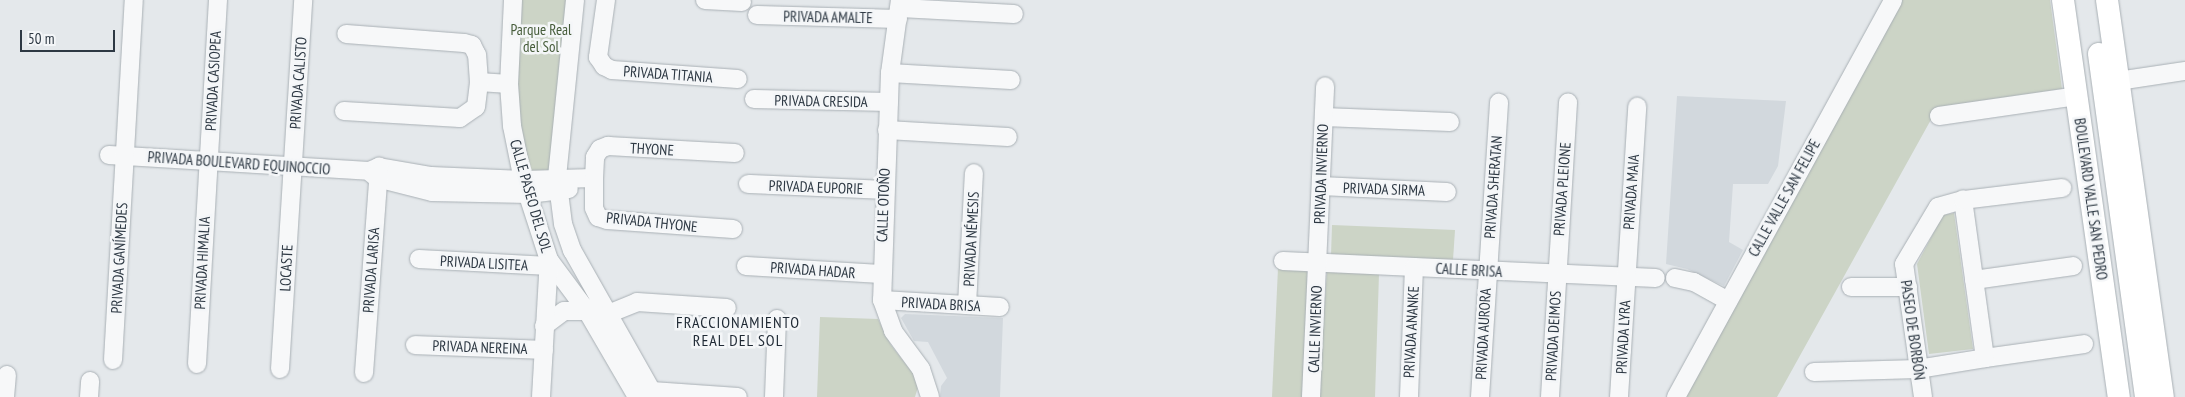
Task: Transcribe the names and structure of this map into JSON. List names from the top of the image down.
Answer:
{
  "streets": {
    "main road": ["BOULEVARD VALLE SAN PEDRO"],
    "street": [
      "PRIVADA AMALTE",
      "PRIVADA TITANIA",
      "PRIVADA CASIOPEA",
      "PRIVADA CALISTO",
      "PRIVADA CRESIDA",
      "THYONE",
      "PRIVADA BOULEVARD EQUINOCCIO",
      "PRIVADA INVIERNO",
      "PRIVADA EUPORIE",
      "PRIVADA SHERATAN",
      "PRIVADA SIRMA",
      "PRIVADA PLEIONE",
      "PRIVADA MAIA",
      "CALLE PASEO DEL SOL",
      "CALLE VALLE SAN FELIPE",
      "CALLE OTOÑO",
      "PRIVADA THYONE",
      "PRIVADA NÉMESIS",
      "PRIVADA GANÍMEDES",
      "PRIVADA HIMALIA",
      "PRIVADA LISITEA",
      "LOCASTE",
      "PRIVADA LARISA",
      "PRIVADA HADAR",
      "CALLE BRISA",
      "PRIVADA BRISA",
      "CALLE INVIERNO",
      "PASEO DE BORBÓN",
      "PRIVADA ANANKE",
      "PRIVADA AURORA",
      "PRIVADA DEIMOS",
      "PRIVADA LYRA",
      "PRIVADA NEREINA"
    ]
  },
  "crossings": [
    ["PRIVADA AMALTE", "CALLE OTOÑO"],
    ["PRIVADA CASIOPEA", "PRIVADA BOULEVARD EQUINOCCIO"],
    ["PRIVADA CASIOPEA", "PRIVADA HIMALIA"],
    ["PRIVADA CALISTO", "PRIVADA BOULEVARD EQUINOCCIO"],
    ["PRIVADA CALISTO", "LOCASTE"],
    ["PRIVADA CRESIDA", "CALLE OTOÑO"],
    ["THYONE", "PRIVADA THYONE"],
    ["PRIVADA BOULEVARD EQUINOCCIO", "CALLE PASEO DEL SOL"],
    ["PRIVADA BOULEVARD EQUINOCCIO", "PRIVADA THYONE"],
    ["PRIVADA BOULEVARD EQUINOCCIO", "PRIVADA GANÍMEDES"],
    ["PRIVADA BOULEVARD EQUINOCCIO", "PRIVADA HIMALIA"],
    ["PRIVADA BOULEVARD EQUINOCCIO", "LOCASTE"],
    ["PRIVADA BOULEVARD EQUINOCCIO", "PRIVADA LARISA"],
    ["PRIVADA INVIERNO", "PRIVADA SIRMA"],
    ["PRIVADA INVIERNO", "CALLE BRISA"],
    ["PRIVADA INVIERNO", "CALLE INVIERNO"],
    ["PRIVADA EUPORIE", "CALLE OTOÑO"],
    ["PRIVADA SHERATAN", "CALLE BRISA"],
    ["PRIVADA SHERATAN", "PRIVADA AURORA"],
    ["PRIVADA PLEIONE", "CALLE BRISA"],
    ["PRIVADA PLEIONE", "PRIVADA DEIMOS"],
    ["PRIVADA MAIA", "CALLE BRISA"],
    ["PRIVADA MAIA", "PRIVADA LYRA"],
    ["CALLE PASEO DEL SOL", "PRIVADA THYONE"],
    ["CALLE PASEO DEL SOL", "PRIVADA LISITEA"],
    ["CALLE OTOÑO", "PRIVADA HADAR"],
    ["CALLE OTOÑO", "PRIVADA BRISA"],
    ["PRIVADA NÉMESIS", "PRIVADA BRISA"],
    ["CALLE BRISA", "CALLE INVIERNO"],
    ["CALLE BRISA", "PRIVADA ANANKE"],
    ["CALLE BRISA", "PRIVADA AURORA"],
    ["CALLE BRISA", "PRIVADA DEIMOS"],
    ["CALLE BRISA", "PRIVADA LYRA"]
  ],
  "districts": ["FRACCIONAMIENTO REAL DEL SOL"],
  "parks": ["Parque Real del Sol"],
  "scale_bar": "50 m"
}
